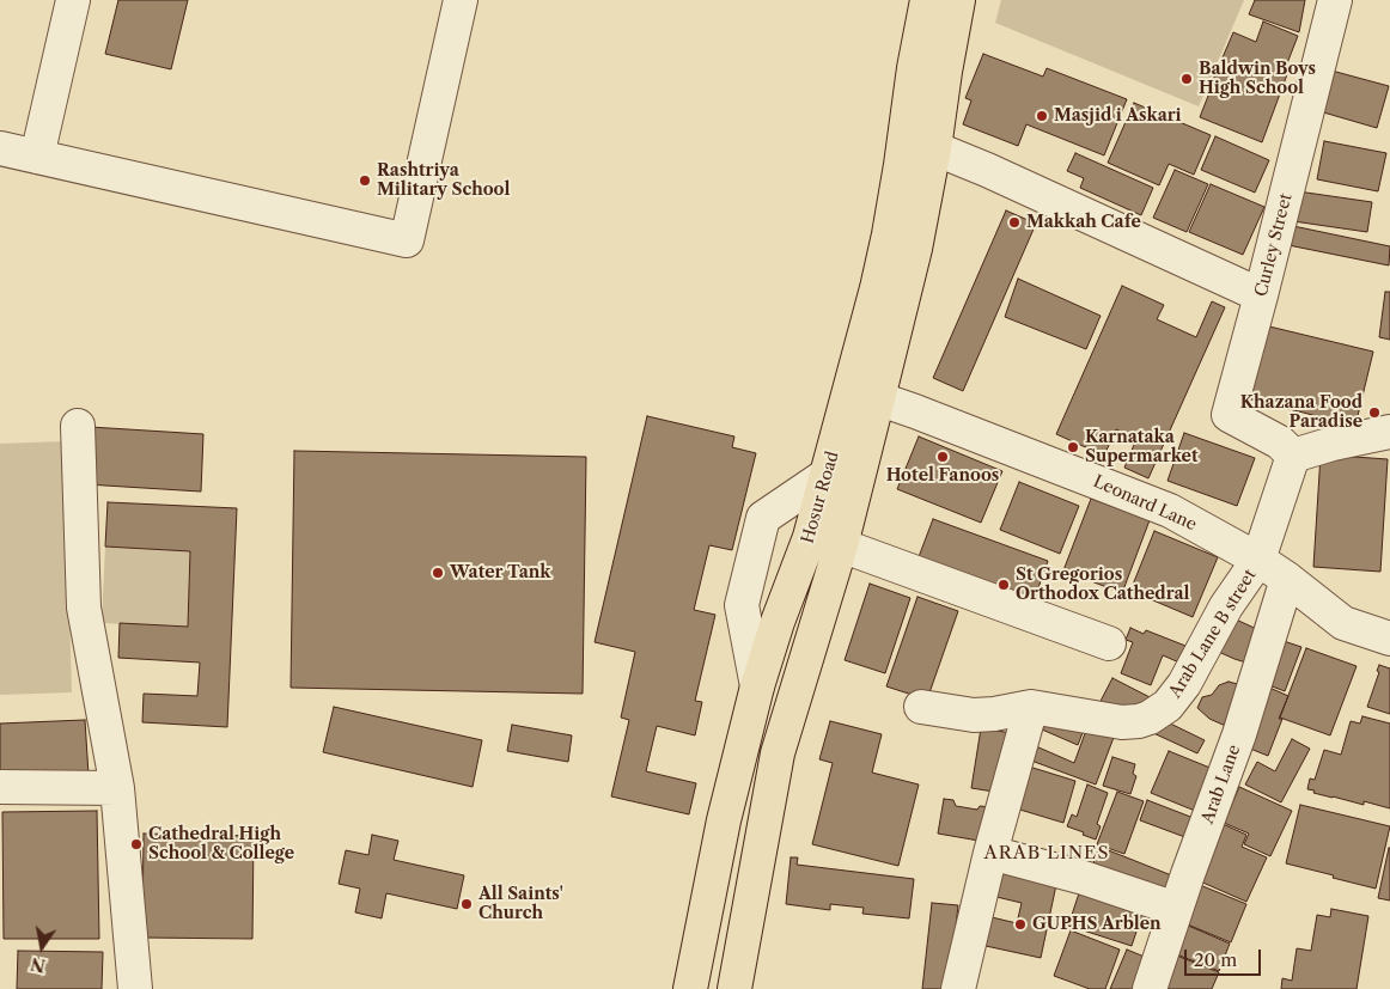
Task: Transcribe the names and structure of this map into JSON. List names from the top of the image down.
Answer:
{
  "streets": {
    "main road": ["Hosur Road"],
    "street": [
      "Curley Street",
      "Leonard Lane",
      "Arab Lane B street",
      "Arab Lane"
    ]
  },
  "crossings": [
    ["Curley Street", "Arab Lane B street"],
    ["Hosur Road", "Leonard Lane"],
    ["Leonard Lane", "Arab Lane B street"],
    ["Leonard Lane", "Arab Lane"]
  ],
  "districts": ["ARAB LINES"],
  "places": [
    "Baldwin Boys High School",
    "Masjid i Askari",
    "Rashtriya Military School",
    "Makkah Cafe",
    "Khazana Food Paradise",
    "Karnataka Supermarket",
    "Hotel Fanoos",
    "Water Tank",
    "St Gregorios Orthodox Cathedral",
    "Cathedral High School & College",
    "All Saints' Church",
    "GUPHS Arblen"
  ],
  "scale_bar": "20 m",
  "north": "bottom"
}
